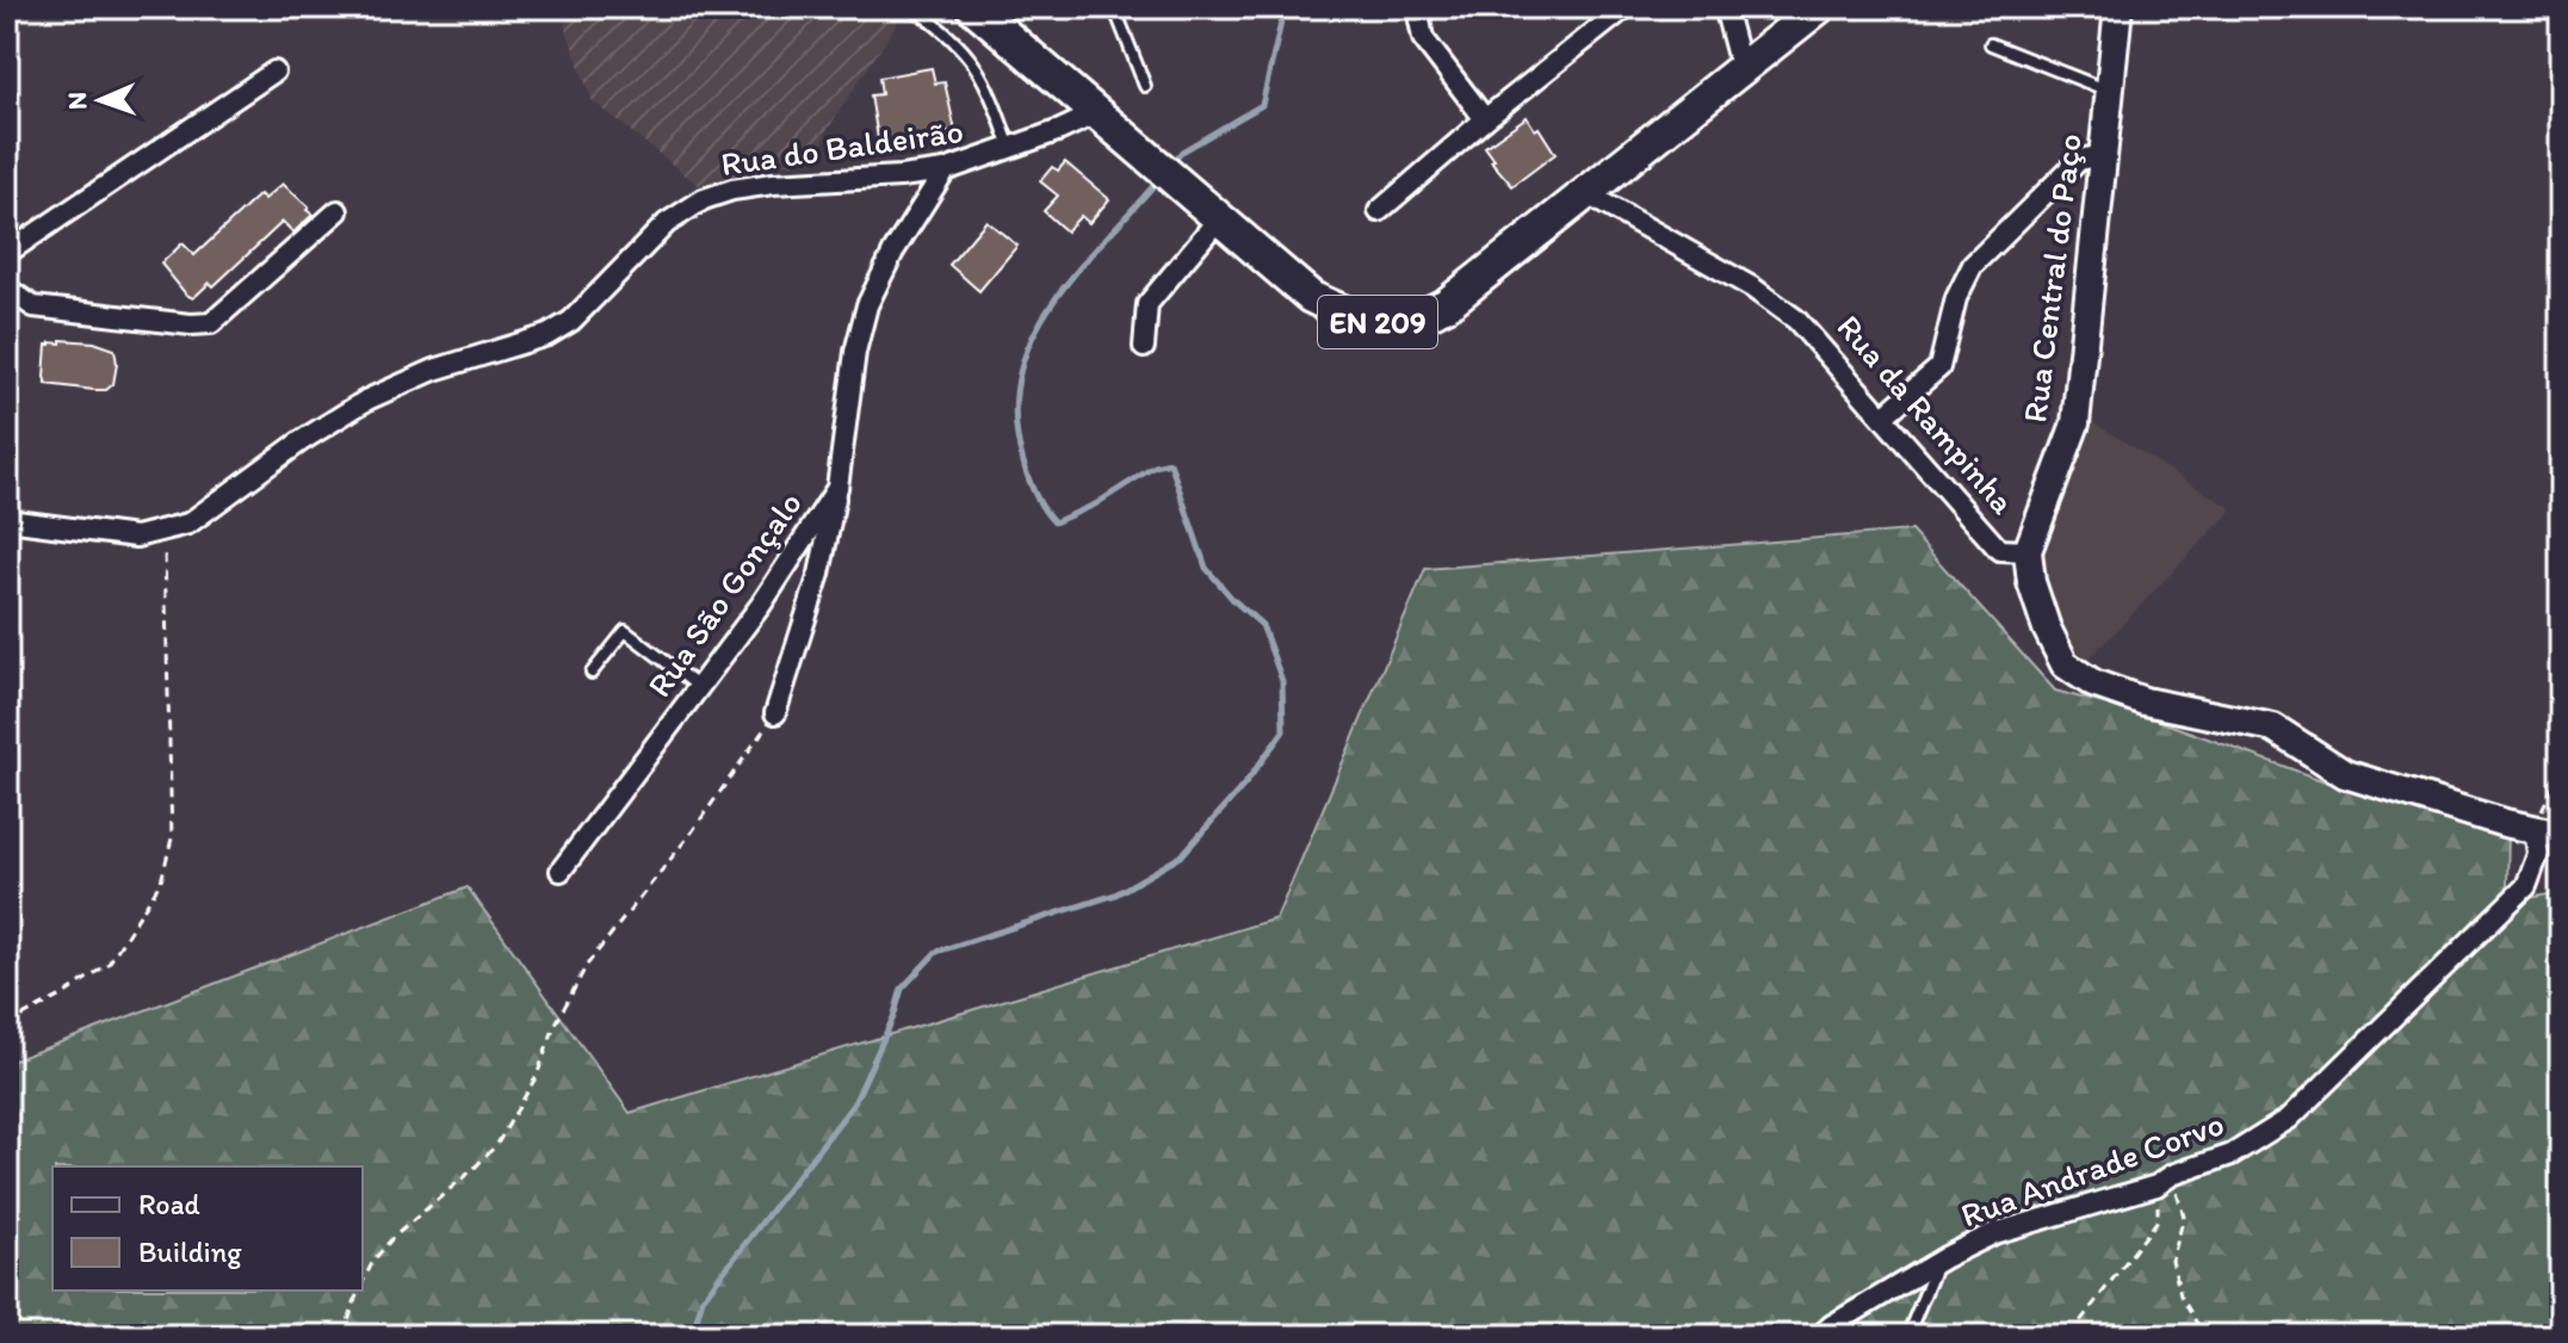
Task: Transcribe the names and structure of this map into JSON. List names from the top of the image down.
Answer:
{
  "streets": {
    "main road": ["EN 209"],
    "street": [
      "Rua do Baldeirão",
      "Rua Central do Paço",
      "Rua da Rampinha",
      "Rua São Gonçalo",
      "Rua Andrade Corvo"
    ]
  },
  "crossings": [
    ["Rua do Baldeirão", "EN 209"],
    ["Rua do Baldeirão", "Rua São Gonçalo"],
    ["Rua Central do Paço", "Rua da Rampinha"],
    ["EN 209", "Rua da Rampinha"],
    ["Rua da Rampinha", "Rua Andrade Corvo"]
  ],
  "legend": ["Road", "Building"],
  "north": "left"
}
